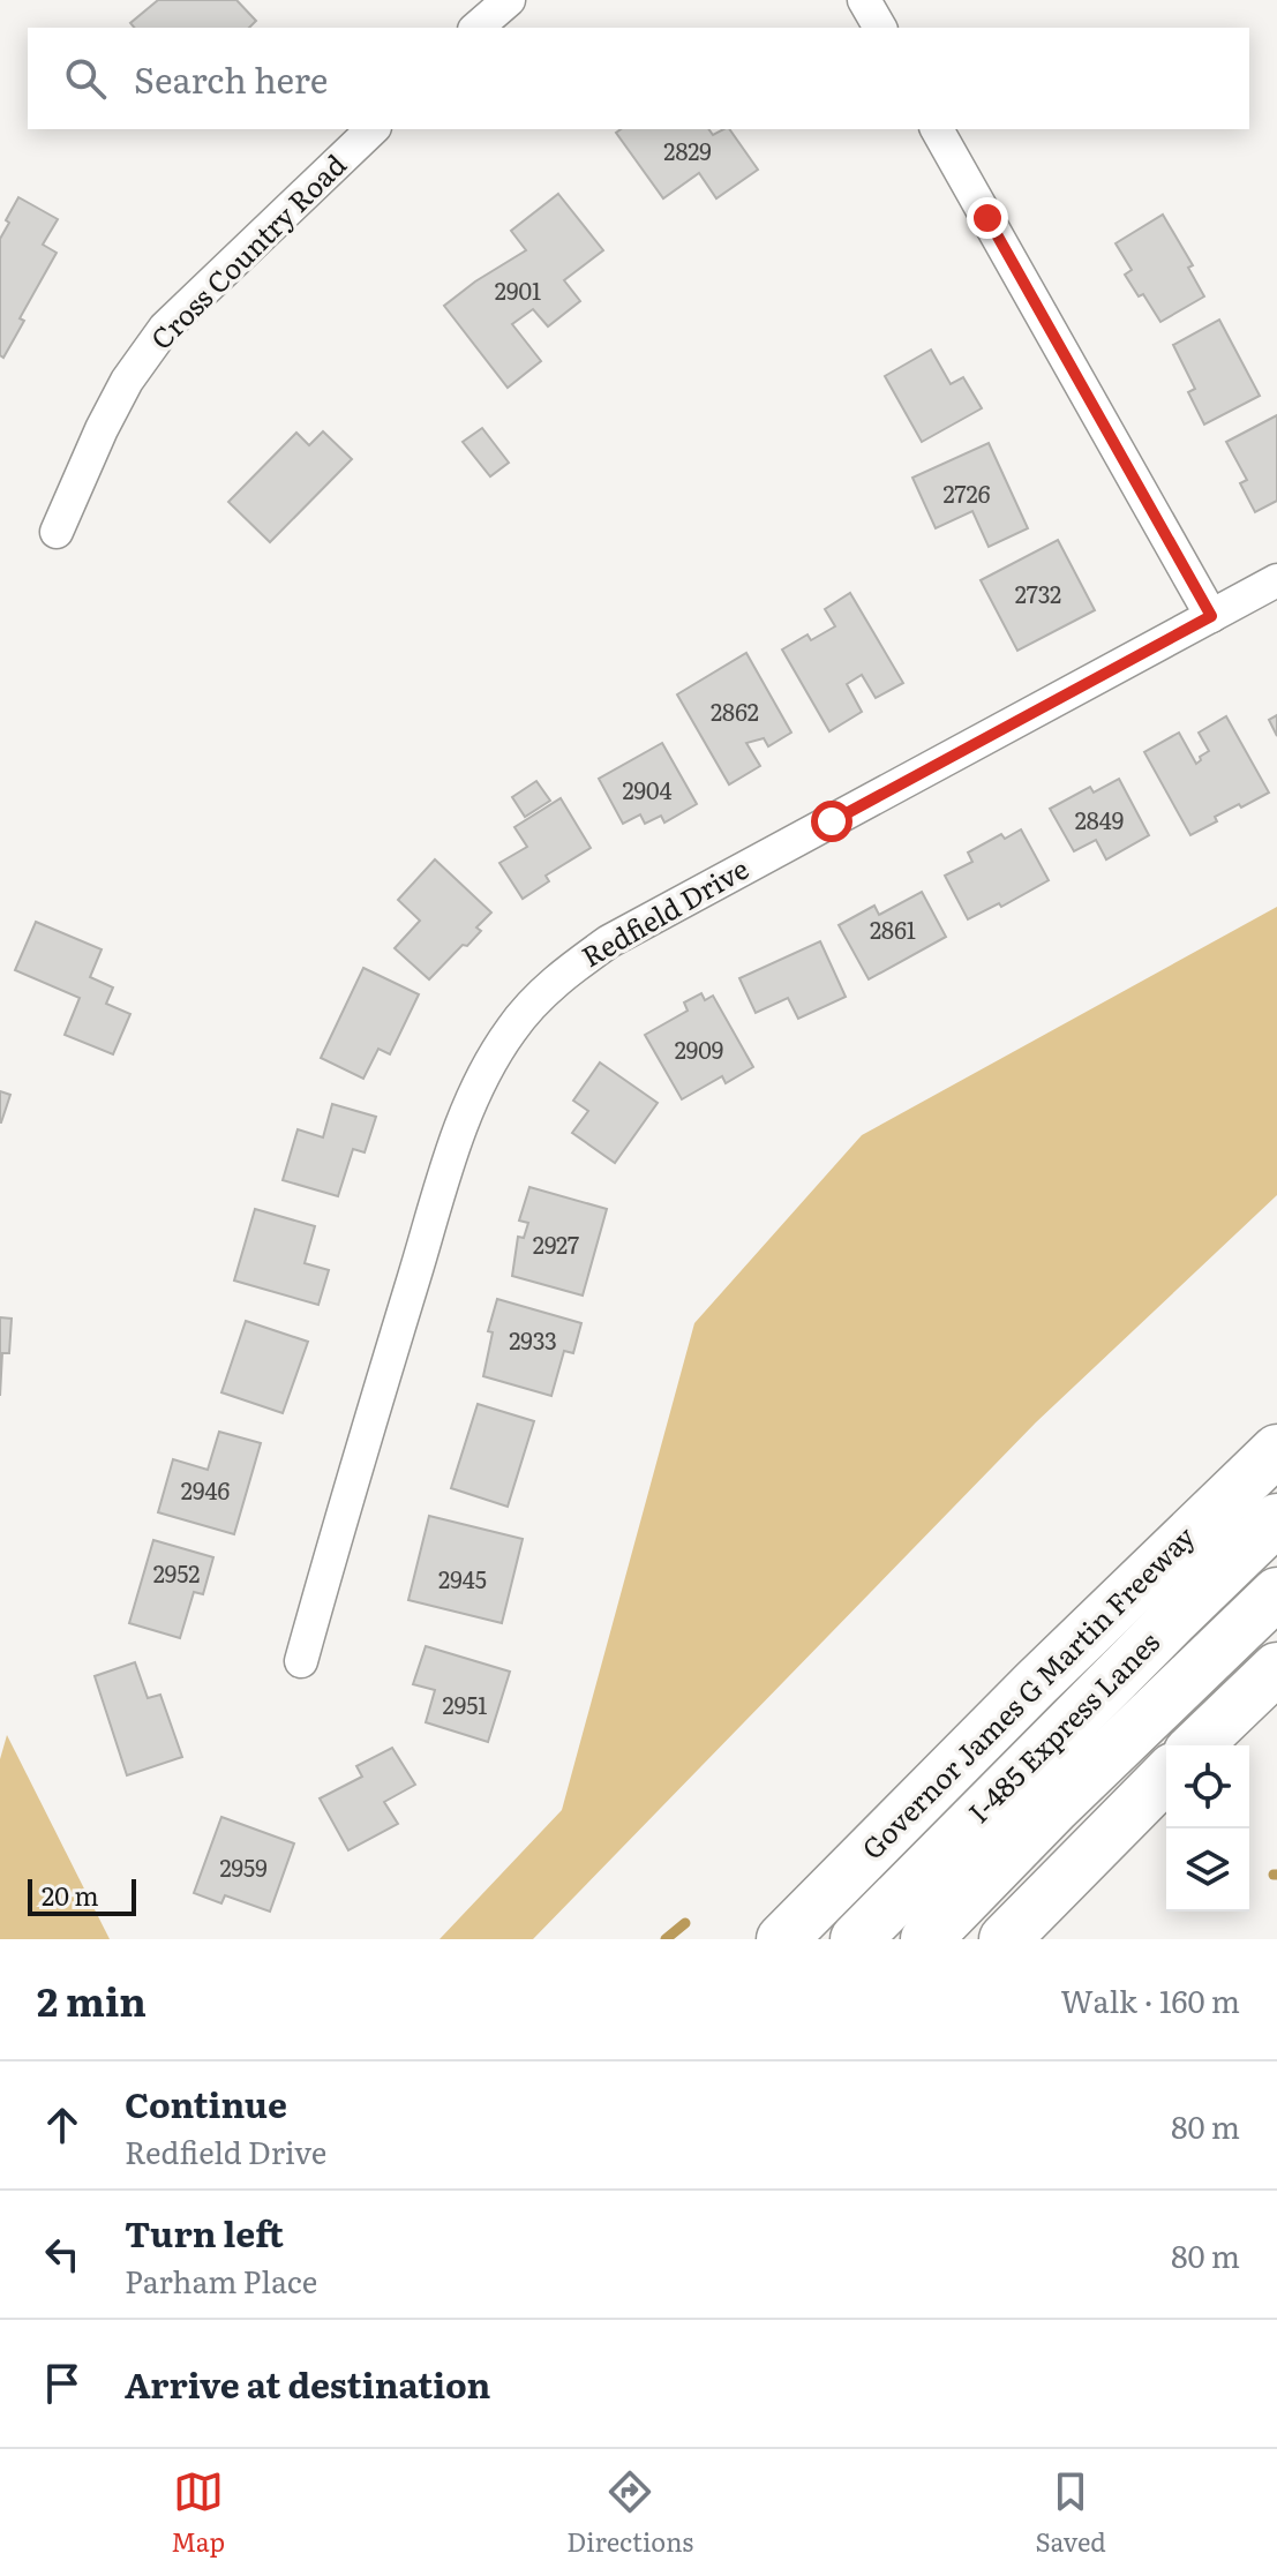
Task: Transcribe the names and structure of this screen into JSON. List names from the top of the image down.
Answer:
{
  "streets": {
    "highway": ["Governor James G Martin Freeway", "I-485 Express Lanes"],
    "street": ["Cross Country Road", "Redfield Drive"]
  },
  "house_numbers": [
    "2829",
    "2901",
    "2726",
    "2732",
    "2862",
    "2904",
    "2849",
    "2861",
    "2909",
    "2927",
    "2933",
    "2946",
    "2952",
    "2945",
    "2951",
    "2959"
  ],
  "scale_bar": "20 m",
  "page": {
    "search": "Search here",
    "scale": "20 m",
    "heading": ["2 min", "Walk · 160 m"],
    "list": [
      ["Continue", "Redfield Drive", "80 m"],
      ["Turn left", "Parham Place", "80 m"],
      "Arrive at destination"
    ],
    "nav": ["Map", "Directions", "Saved"]
  }
}
